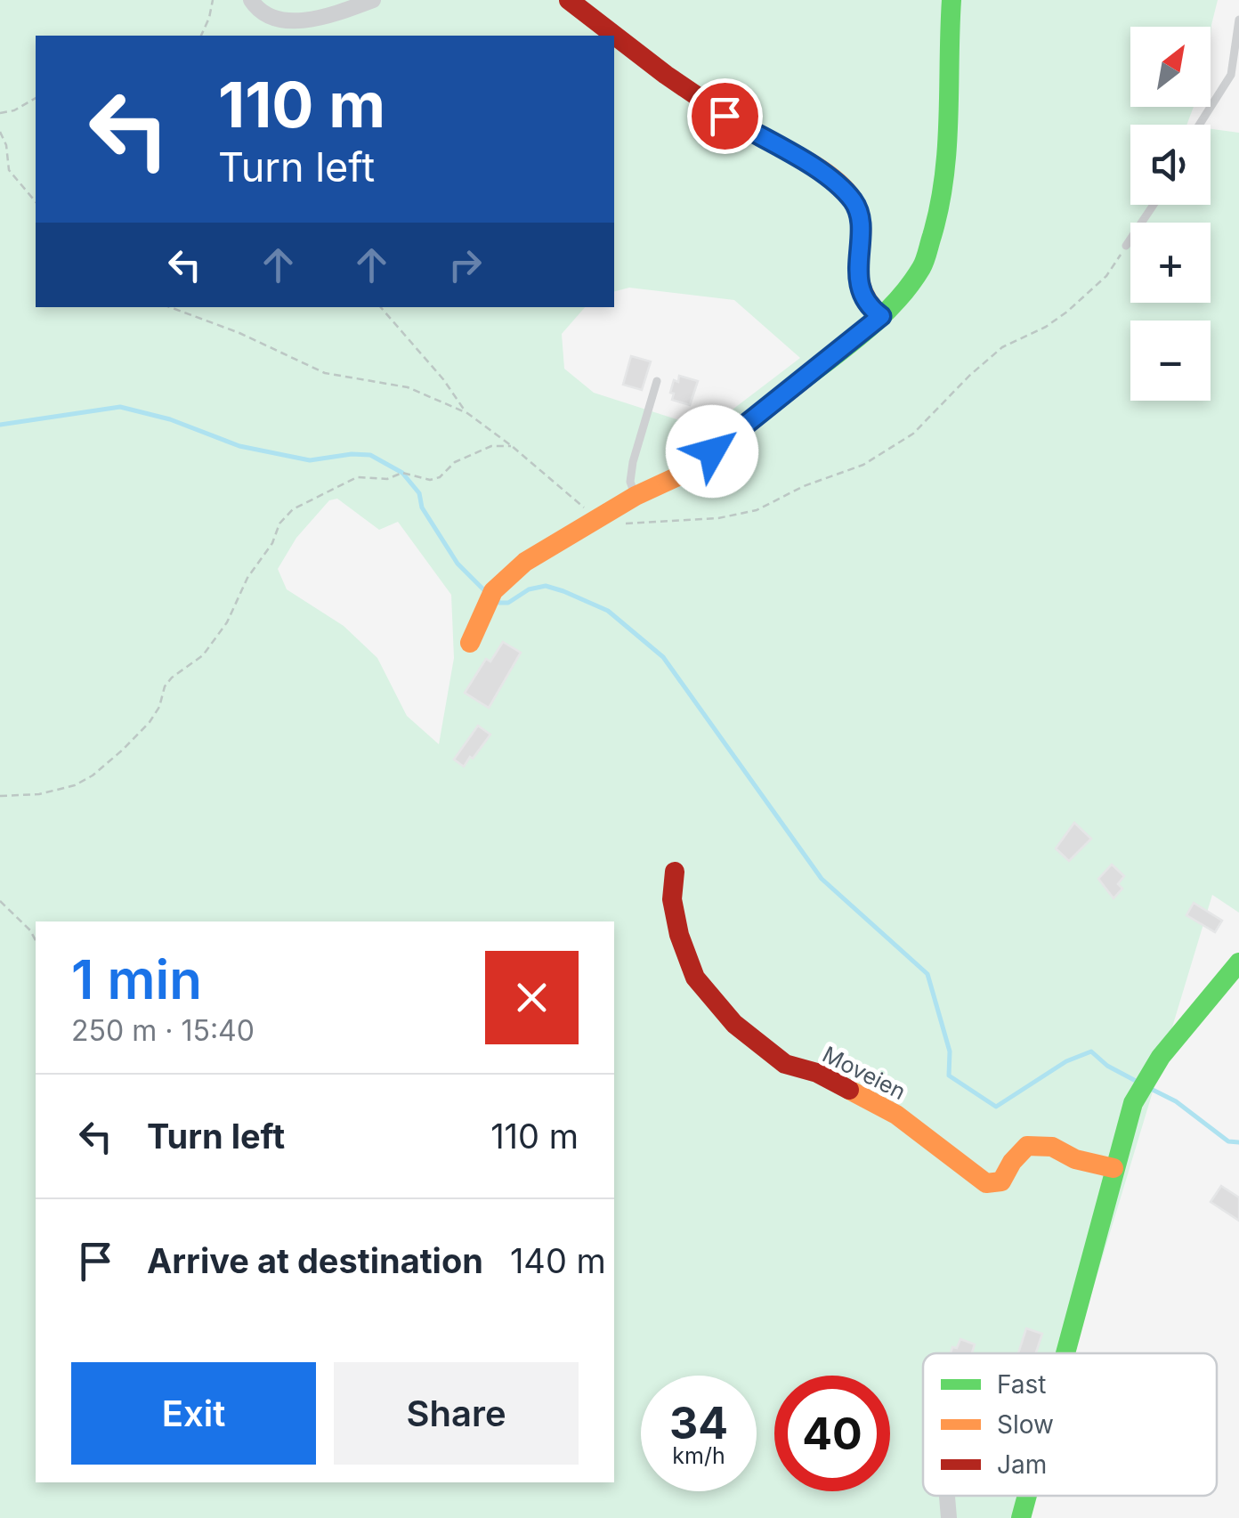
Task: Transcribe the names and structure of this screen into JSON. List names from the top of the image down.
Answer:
{
  "streets": {
    "street": ["Moveien"]
  },
  "legend": ["Fast", "Slow", "Jam"],
  "north": "top right",
  "page": {
    "map_buttons": ["+", "−"],
    "turn": ["110 m", "Turn left"],
    "heading": ["1 min", "250 m · 15:40"],
    "list": [
      {
        "name": "Turn left",
        "value": "110 m"
      },
      {
        "name": "Arrive at destination",
        "value": "140 m"
      }
    ],
    "buttons": ["Exit", "Share"],
    "speed": "34 km/h",
    "limit": "40"
  }
}
